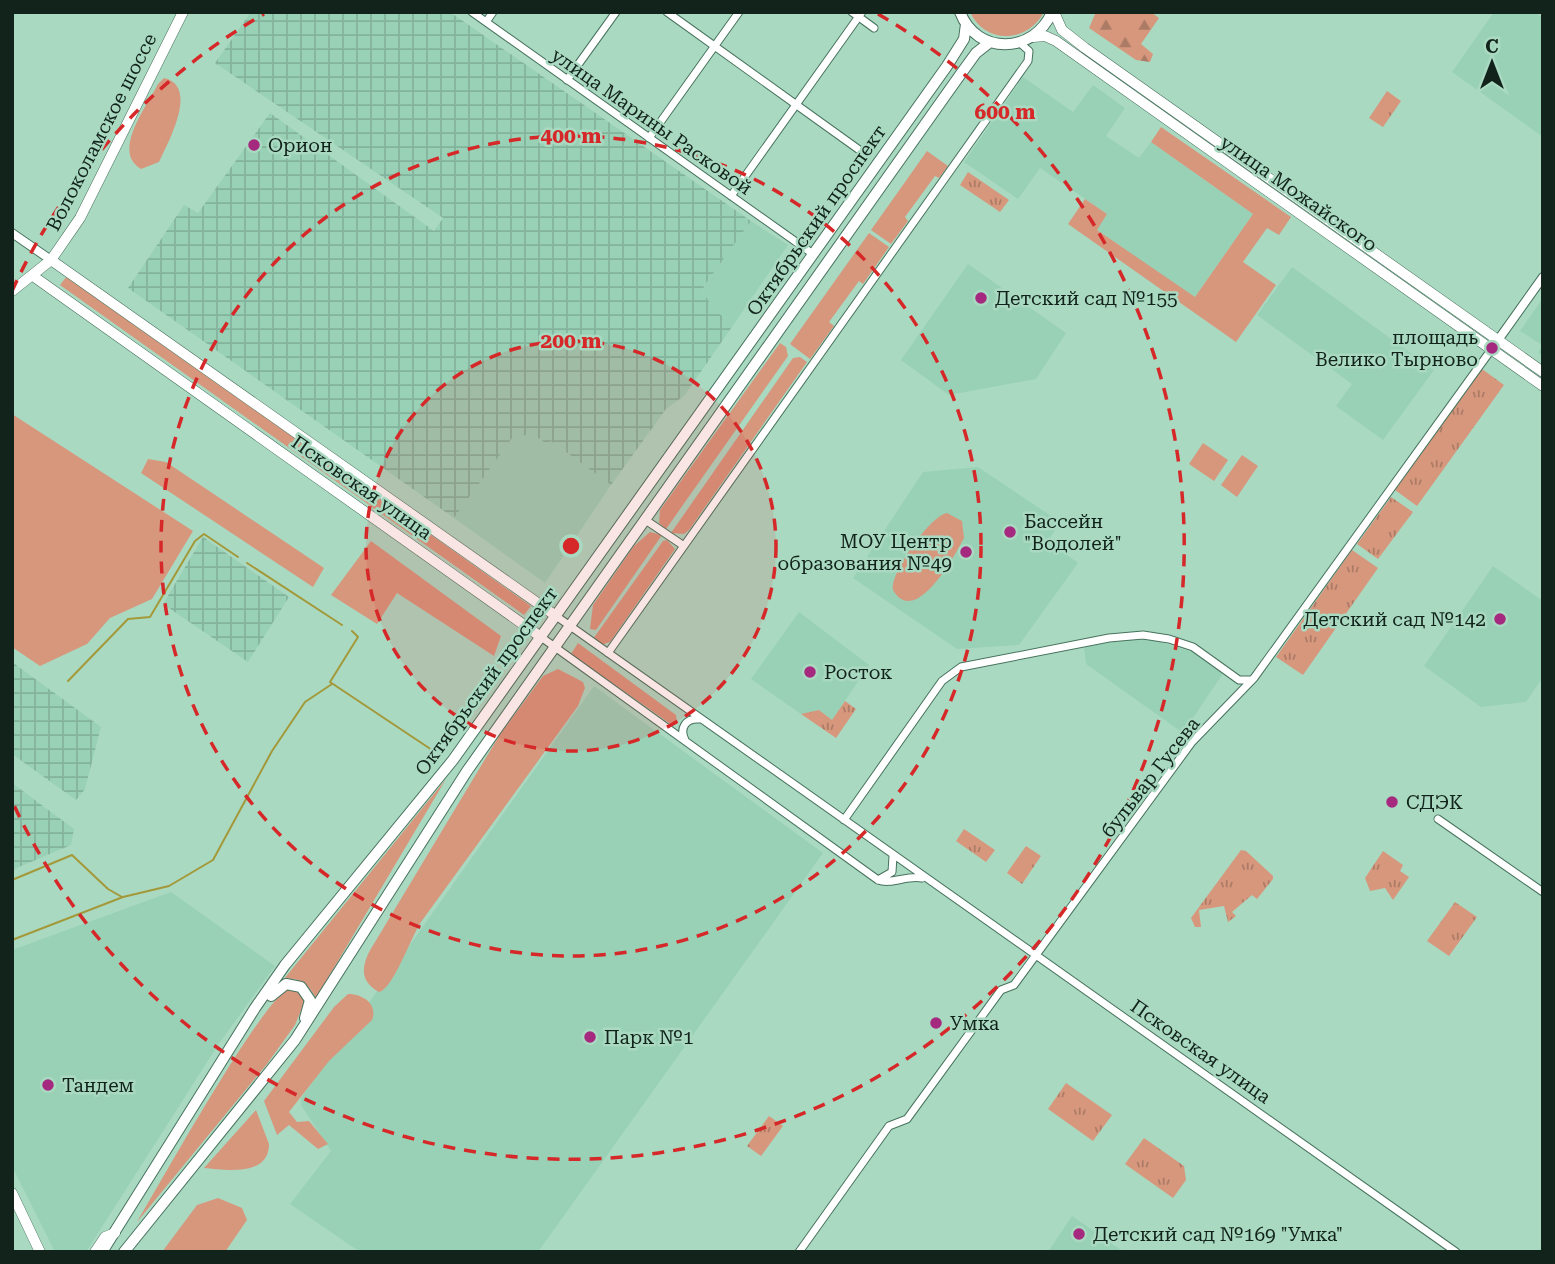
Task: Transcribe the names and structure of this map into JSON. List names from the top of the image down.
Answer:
{
  "streets": {
    "main road": [
      "Волоколамское шоссе",
      "улица Можайского",
      "Октябрьский проспект",
      "Псковская улица"
    ],
    "street": ["улица Марины Расковой", "бульвар Гусева"]
  },
  "crossings": [
    ["улица Марины Расковой", "Октябрьский проспект"],
    ["Волоколамское шоссе", "Псковская улица"],
    ["улица Можайского", "бульвар Гусева"],
    ["Октябрьский проспект", "Псковская улица"],
    ["Псковская улица", "бульвар Гусева"]
  ],
  "places": [
    "Орион",
    "Детский сад №155",
    "площадь Велико Тырново",
    "Бассейн \"Водолей\"",
    "МОУ Центр образования №49",
    "Детский сад №142",
    "Росток",
    "СДЭК",
    "Умка",
    "Парк №1",
    "Тандем",
    "Детский сад №169 \"Умка\""
  ],
  "north": "top",
  "rings": ["600 m", "400 m", "200 m"]
}
